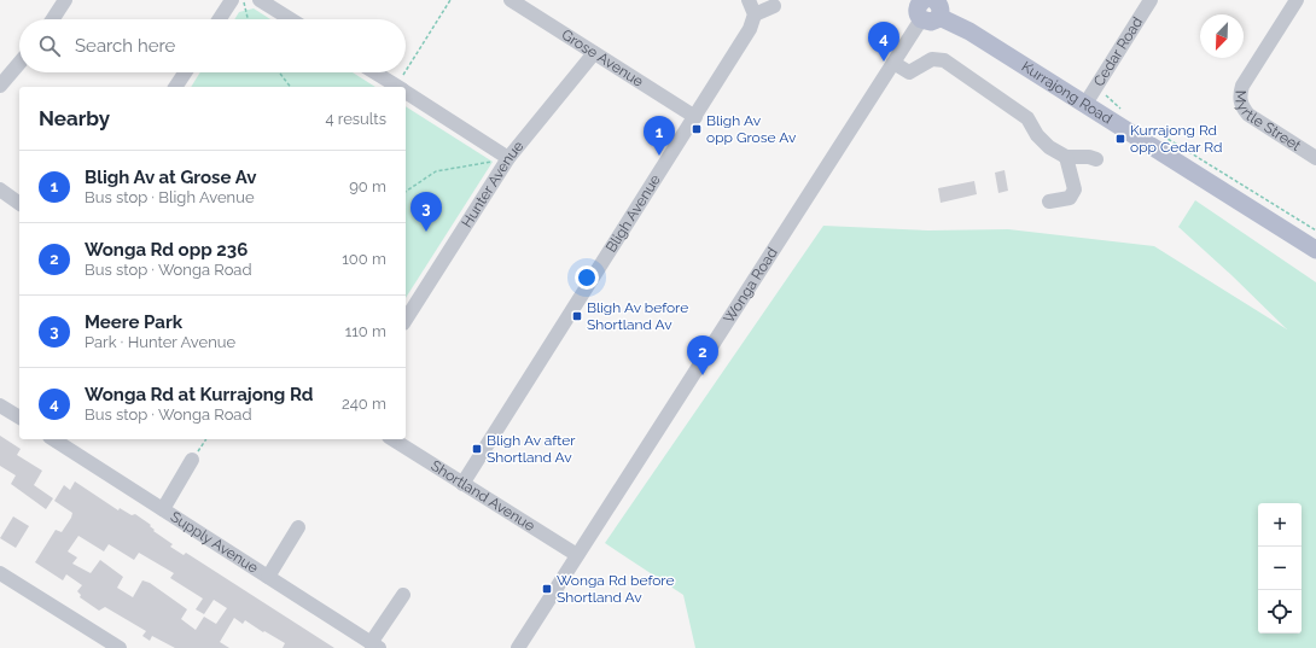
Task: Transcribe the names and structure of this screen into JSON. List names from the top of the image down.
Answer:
{
  "streets": {
    "main road": ["Kurrajong Road"],
    "street": [
      "Cedar Road",
      "Grose Avenue",
      "Myrtle Street",
      "Hunter Avenue",
      "Bligh Avenue",
      "Wonga Road",
      "Shortland Avenue",
      "Supply Avenue"
    ]
  },
  "crossings": [
    ["Cedar Road", "Kurrajong Road"],
    ["Grose Avenue", "Hunter Avenue"],
    ["Grose Avenue", "Bligh Avenue"],
    ["Kurrajong Road", "Wonga Road"],
    ["Bligh Avenue", "Shortland Avenue"],
    ["Wonga Road", "Shortland Avenue"]
  ],
  "places": {
    "transit": [
      "Bligh Av opp Grose Av",
      "Kurrajong Rd opp Cedar Rd",
      "Bligh Av before Shortland Av",
      "Bligh Av after Shortland Av",
      "Wonga Rd before Shortland Av"
    ]
  },
  "north": "bottom left",
  "page": {
    "search": "Search here",
    "pins": [
      "4",
      "1",
      "3",
      "2"
    ],
    "heading": ["Nearby", "4 results"],
    "list": [
      {
        "mark": "1",
        "name": "Bligh Av at Grose Av",
        "note": "Bus stop · Bligh Avenue",
        "value": "90 m"
      },
      {
        "mark": "2",
        "name": "Wonga Rd opp 236",
        "note": "Bus stop · Wonga Road",
        "value": "100 m"
      },
      {
        "mark": "3",
        "name": "Meere Park",
        "note": "Park · Hunter Avenue",
        "value": "110 m"
      },
      {
        "mark": "4",
        "name": "Wonga Rd at Kurrajong Rd",
        "note": "Bus stop · Wonga Road",
        "value": "240 m"
      }
    ],
    "map_buttons": ["+", "−"]
  }
}
